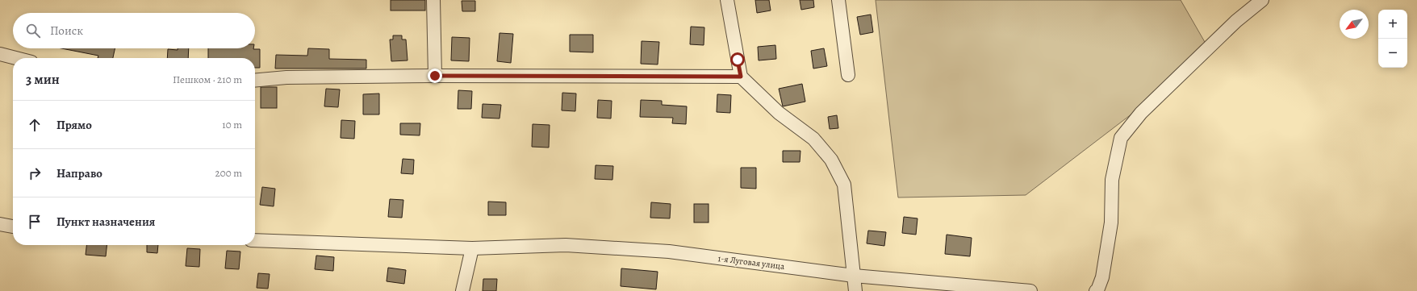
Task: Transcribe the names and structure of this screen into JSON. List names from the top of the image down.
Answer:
{
  "streets": {
    "street": ["1-я Луговая улица"]
  },
  "north": "bottom left",
  "page": {
    "map_buttons": ["+", "−"],
    "search": "Поиск",
    "heading": ["3 мин", "Пешком · 210 m"],
    "list": [
      ["Прямо", "10 m"],
      ["Направо", "200 m"],
      "Пункт назначения"
    ]
  }
}
